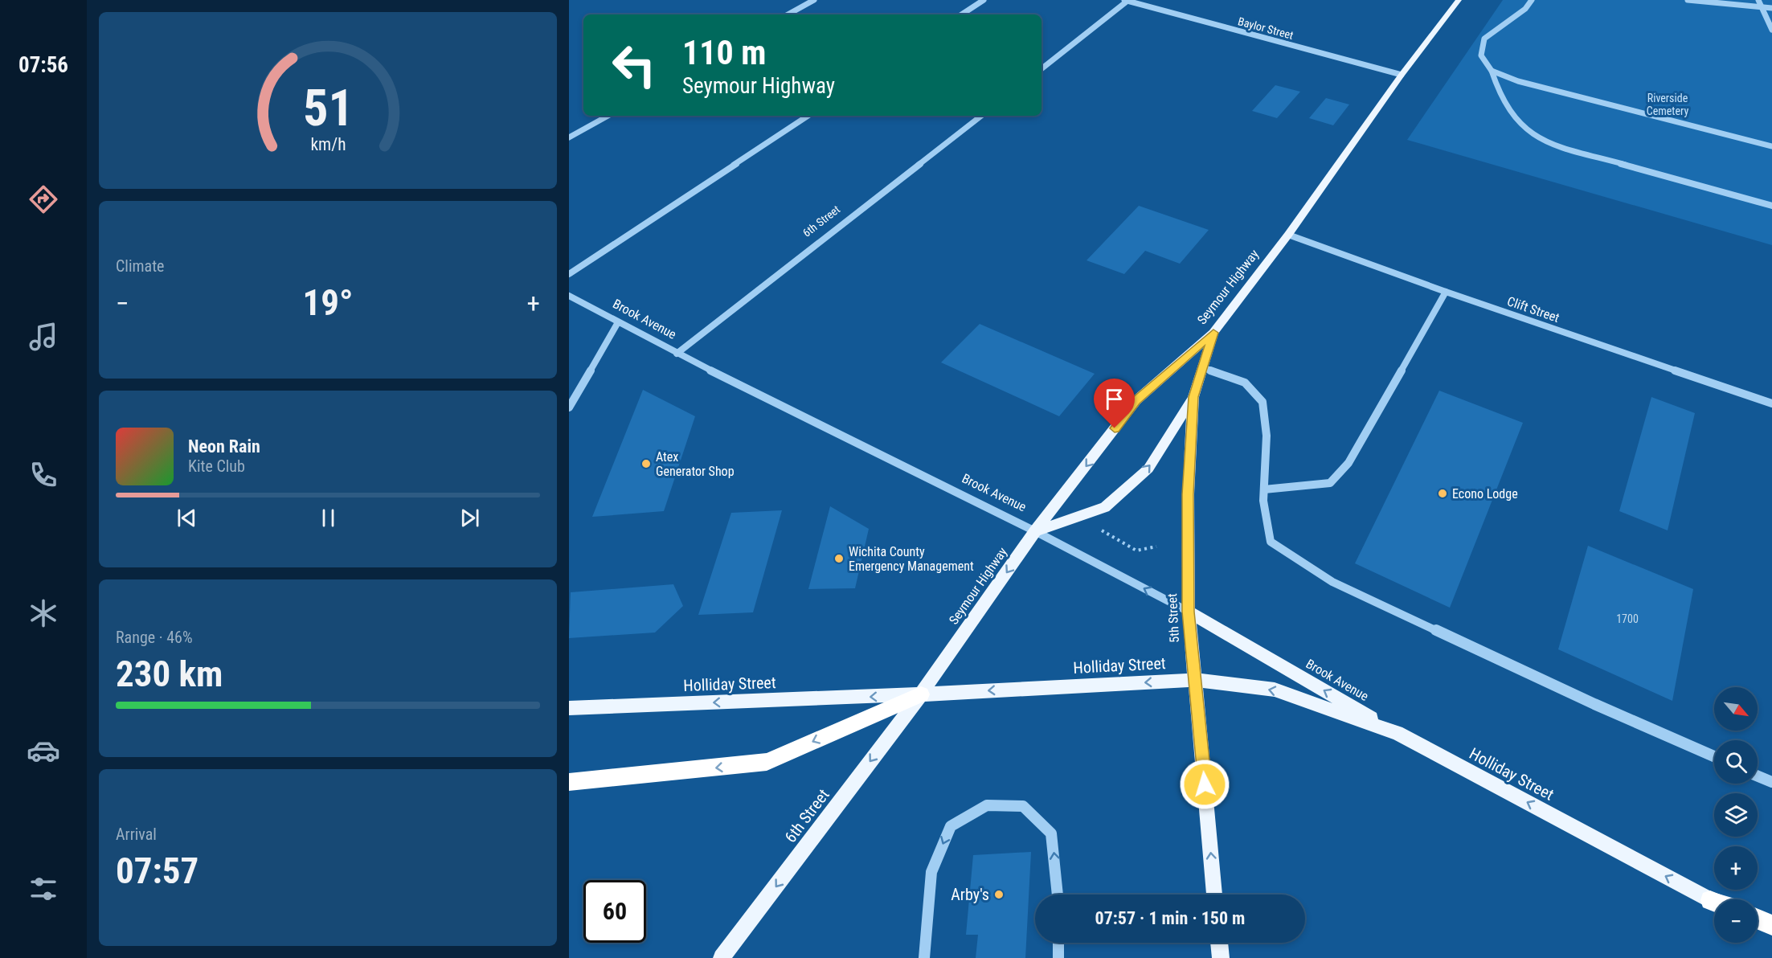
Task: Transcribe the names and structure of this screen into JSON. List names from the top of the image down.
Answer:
{
  "streets": {
    "main road": [
      "6th Street",
      "Seymour Highway",
      "Brook Avenue",
      "5th Street",
      "Holliday Street"
    ],
    "street": ["Baylor Street", "Clift Street"]
  },
  "crossings": [
    ["Baylor Street", "Seymour Highway"],
    ["6th Street", "Seymour Highway"],
    ["6th Street", "Brook Avenue"],
    ["6th Street", "Holliday Street"],
    ["Seymour Highway", "Clift Street"],
    ["Seymour Highway", "Brook Avenue"],
    ["Seymour Highway", "5th Street"],
    ["Seymour Highway", "Holliday Street"],
    ["Brook Avenue", "5th Street"],
    ["Brook Avenue", "Holliday Street"],
    ["5th Street", "Holliday Street"]
  ],
  "one_way": ["6th Street", "5th Street", "Holliday Street"],
  "parks": ["Riverside Cemetery"],
  "places": [
    "Atex Generator Shop",
    "Econo Lodge",
    "Wichita County Emergency Management",
    "Arby's"
  ],
  "house_numbers": ["1700"],
  "north": "bottom right",
  "page": {
    "tabs": "07:56",
    "turn": ["110 m", "Seymour Highway"],
    "tile": [
      "Climate",
      ["Range · 46%", "230 km"],
      ["Arrival", "07:57"]
    ],
    "heat": ["−", "19°", "+"],
    "song": ["Neon Rain", "Kite Club"],
    "map_buttons": ["+", "−"],
    "limit": "60",
    "trip": "07:57 · 1 min · 150 m",
    "gauge": ["51", "km/h"]
  }
}
